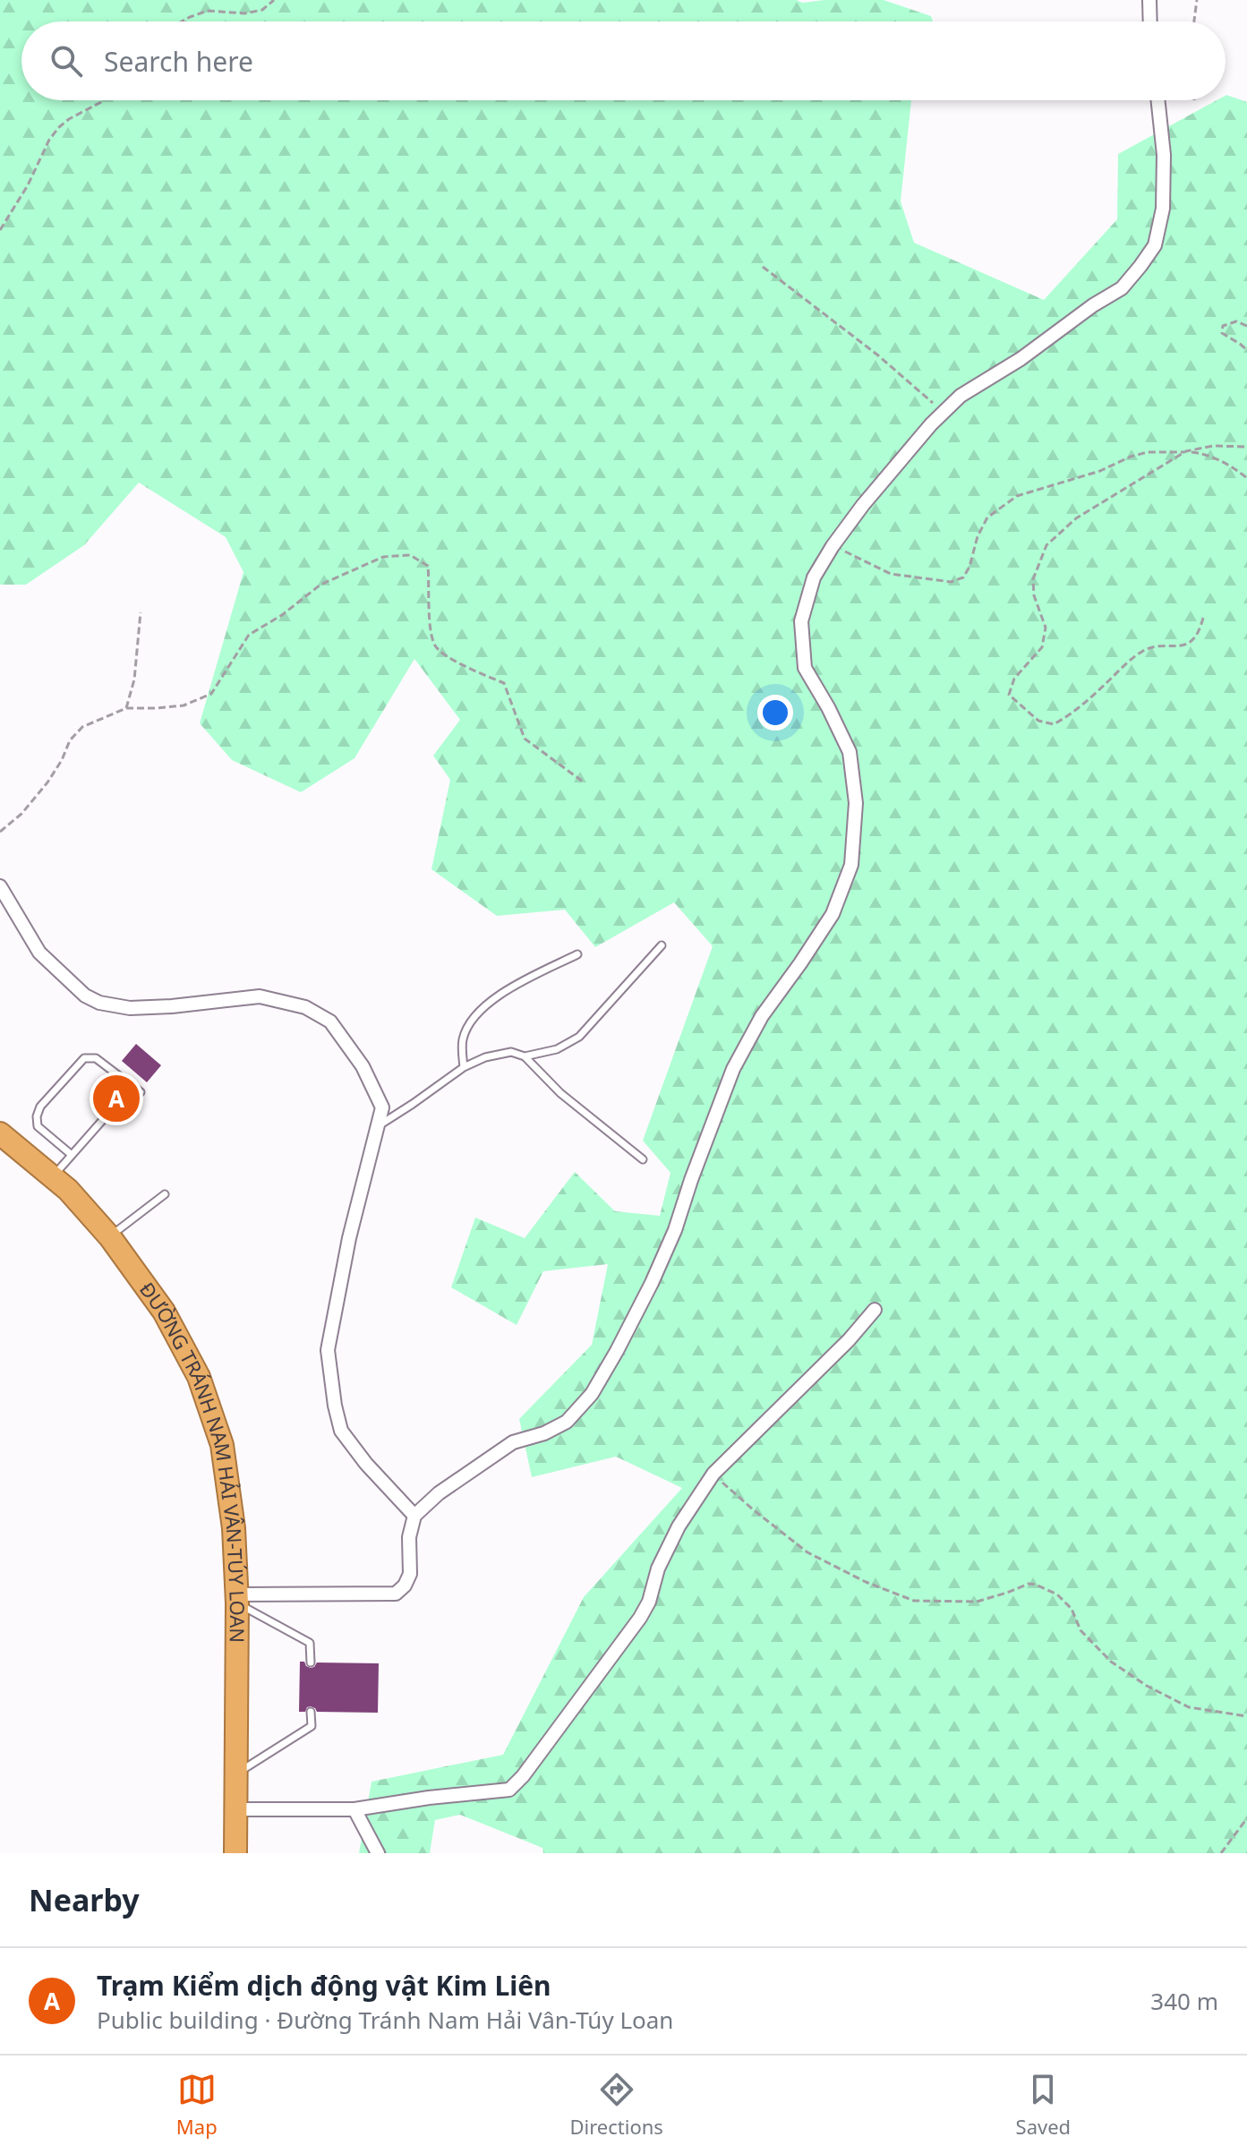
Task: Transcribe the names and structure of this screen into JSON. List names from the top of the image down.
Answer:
{
  "streets": {
    "highway": ["ĐƯỜNG TRÁNH NAM HẢI VÂN-TÚY LOAN"]
  },
  "page": {
    "search": "Search here",
    "pins": "A",
    "heading": "Nearby",
    "list": [
      {
        "mark": "A",
        "name": "Trạm Kiểm dịch động vật Kim Liên",
        "note": "Public building · Đường Tránh Nam Hải Vân-Túy Loan",
        "value": "340 m"
      }
    ],
    "nav": ["Map", "Directions", "Saved"]
  }
}
